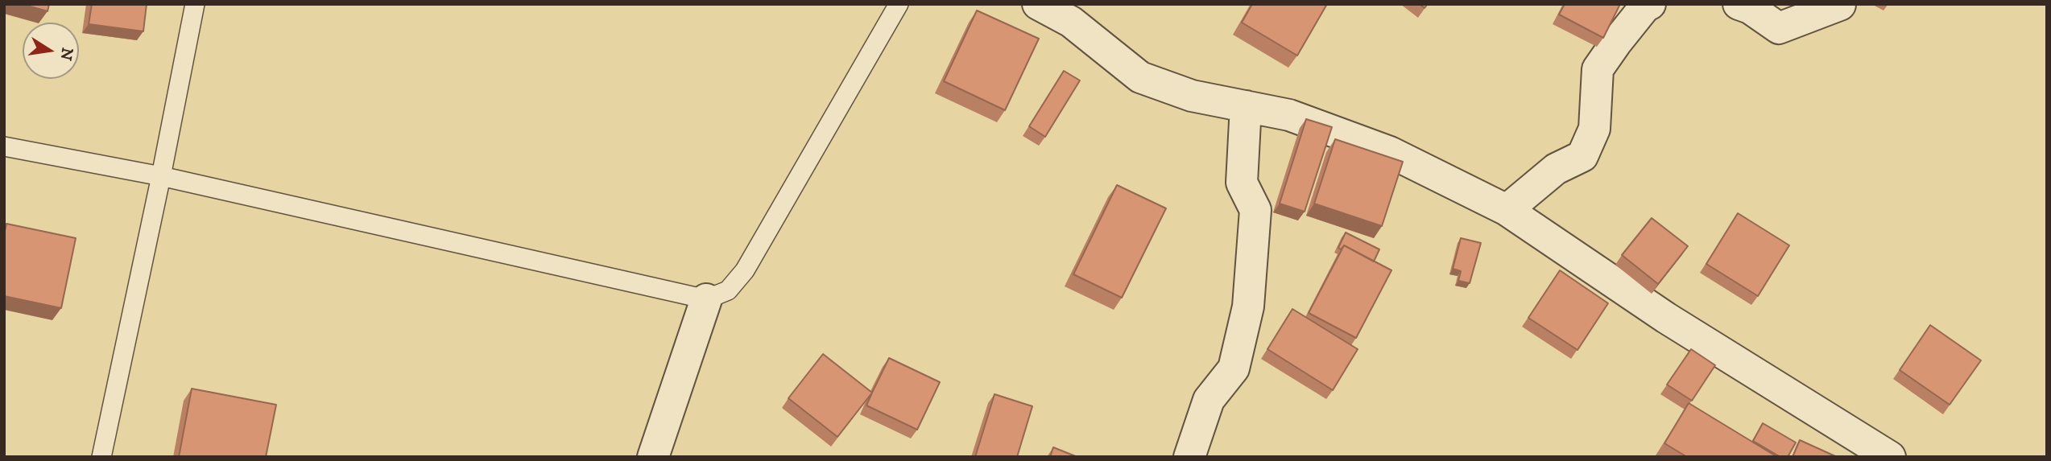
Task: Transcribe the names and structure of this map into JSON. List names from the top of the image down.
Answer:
{
  "north": "right"
}
